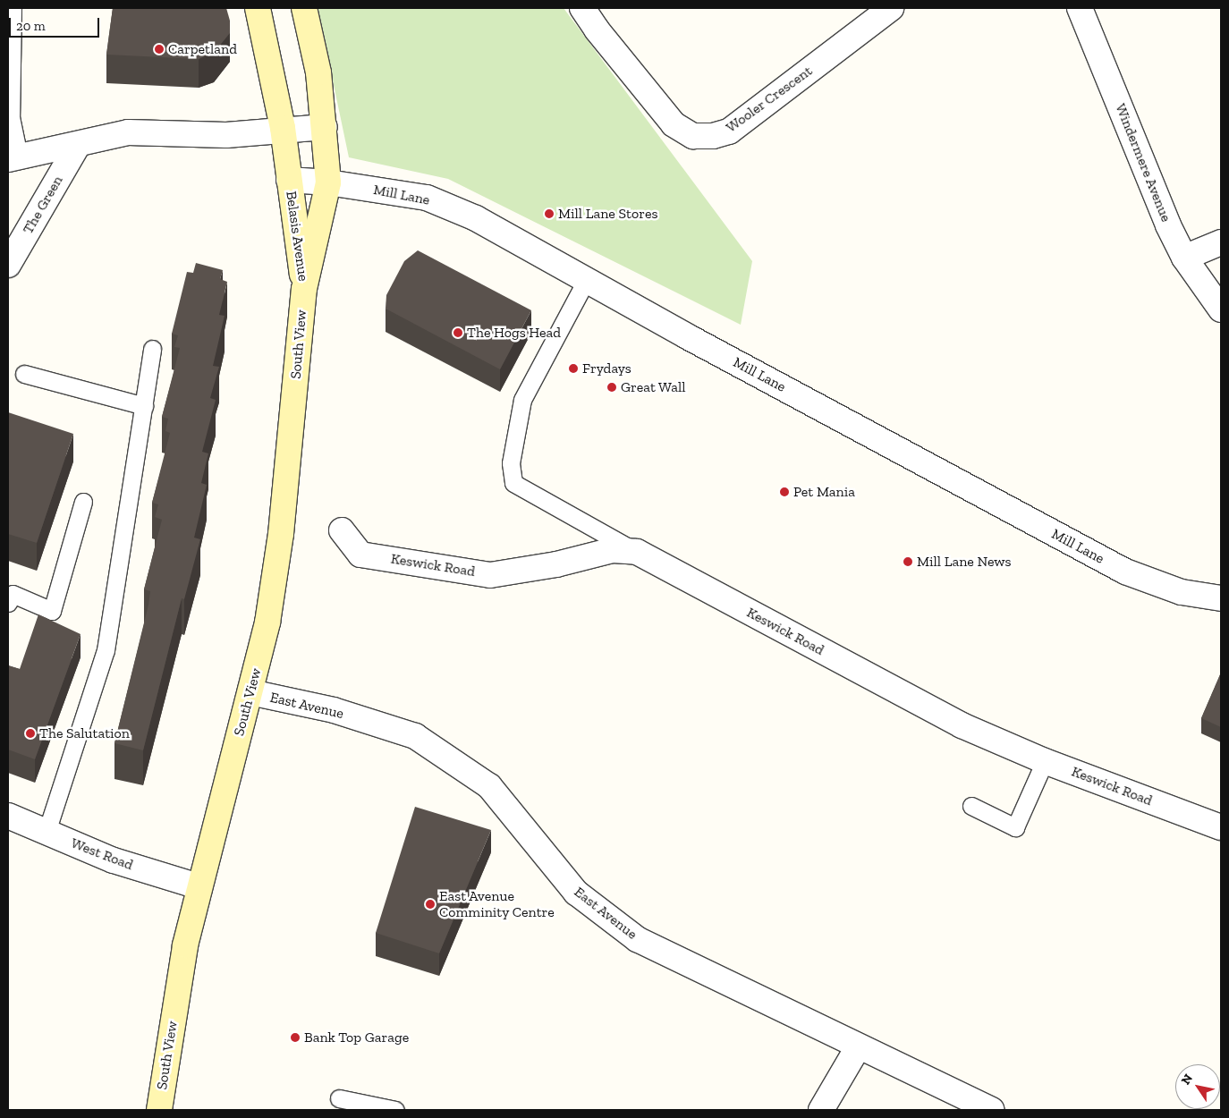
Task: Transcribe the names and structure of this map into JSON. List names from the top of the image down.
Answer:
{
  "streets": {
    "main road": ["Belasis Avenue", "South View"],
    "street": [
      "Wooler Crescent",
      "Windermere Avenue",
      "Mill Lane",
      "The Green",
      "Keswick Road",
      "East Avenue",
      "West Road"
    ]
  },
  "crossings": [
    ["Mill Lane", "Belasis Avenue"],
    ["Belasis Avenue", "South View"],
    ["South View", "East Avenue"],
    ["South View", "West Road"]
  ],
  "places": [
    "Carpetland",
    "Mill Lane Stores",
    "The Hogs Head",
    "Frydays",
    "Great Wall",
    "Pet Mania",
    "Mill Lane News",
    "The Salutation",
    "East Avenue Comminity Centre",
    "Bank Top Garage"
  ],
  "scale_bar": "20 m",
  "north": "top left"
}
